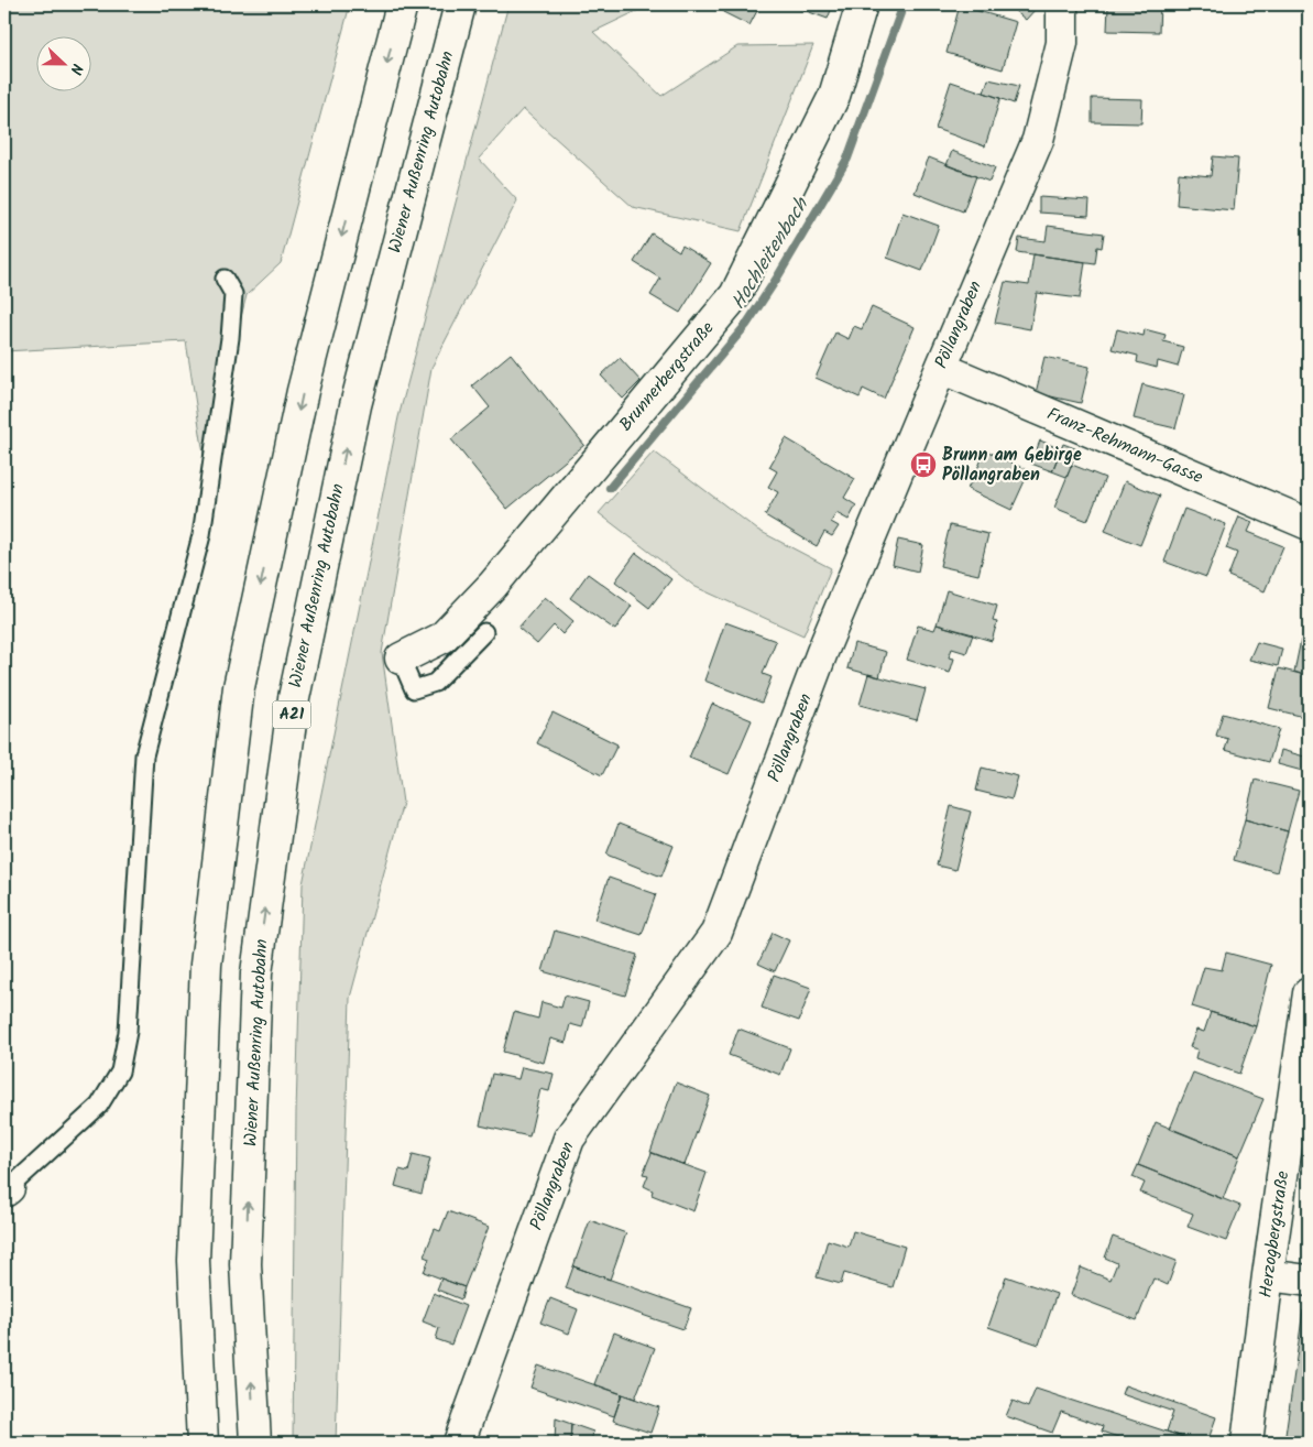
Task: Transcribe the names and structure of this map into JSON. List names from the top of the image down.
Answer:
{
  "streets": {
    "main road": [
      "Wiener Außenring Autobahn",
      "Pöllangraben",
      "Brunnerbergstraße",
      "Franz-Rehmann-Gasse",
      "A21",
      "Herzogbergstraße"
    ]
  },
  "crossings": [
    ["Pöllangraben", "Franz-Rehmann-Gasse"]
  ],
  "water": ["Hochleitenbach"],
  "places": {
    "bus stop": ["Brunn am Gebirge Pöllangraben"]
  },
  "north": "right"
}
